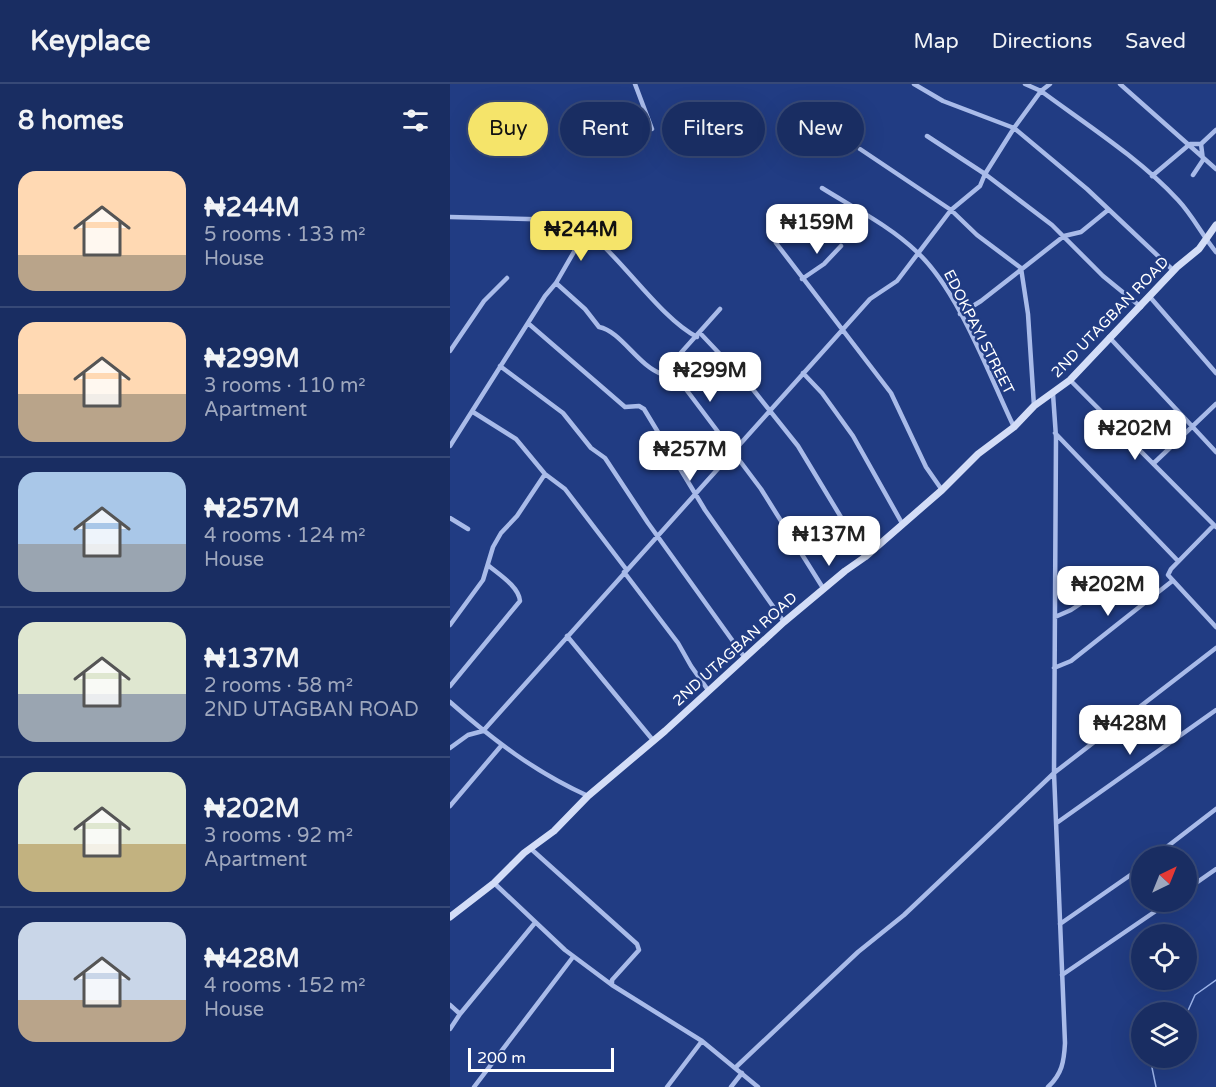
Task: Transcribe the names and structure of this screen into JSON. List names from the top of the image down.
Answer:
{
  "streets": {
    "street": ["2ND UTAGBAN ROAD", "EDOKPAYI STREET"]
  },
  "crossings": [
    ["2ND UTAGBAN ROAD", "EDOKPAYI STREET"]
  ],
  "scale_bar": "200 m",
  "north": "top right",
  "page": {
    "header": "Keyplace",
    "nav": ["Map", "Directions", "Saved"],
    "heading": "8 homes",
    "chip": [
      "Buy",
      "Rent",
      "Filters",
      "New"
    ],
    "list": [
      {
        "name": "₦244M",
        "note": "5 rooms · 133 m² · House"
      },
      {
        "name": "₦299M",
        "note": "3 rooms · 110 m² · Apartment"
      },
      {
        "name": "₦257M",
        "note": "4 rooms · 124 m² · House"
      },
      {
        "name": "₦137M",
        "note": "2 rooms · 58 m² · 2ND UTAGBAN ROAD"
      },
      {
        "name": "₦202M",
        "note": "3 rooms · 92 m² · Apartment"
      },
      {
        "name": "₦428M",
        "note": "4 rooms · 152 m² · House"
      }
    ],
    "price": [
      "₦159M",
      "₦244M",
      "₦299M",
      "₦202M",
      "₦257M",
      "₦137M",
      "₦202M",
      "₦428M"
    ],
    "scale": "200 m"
  }
}
